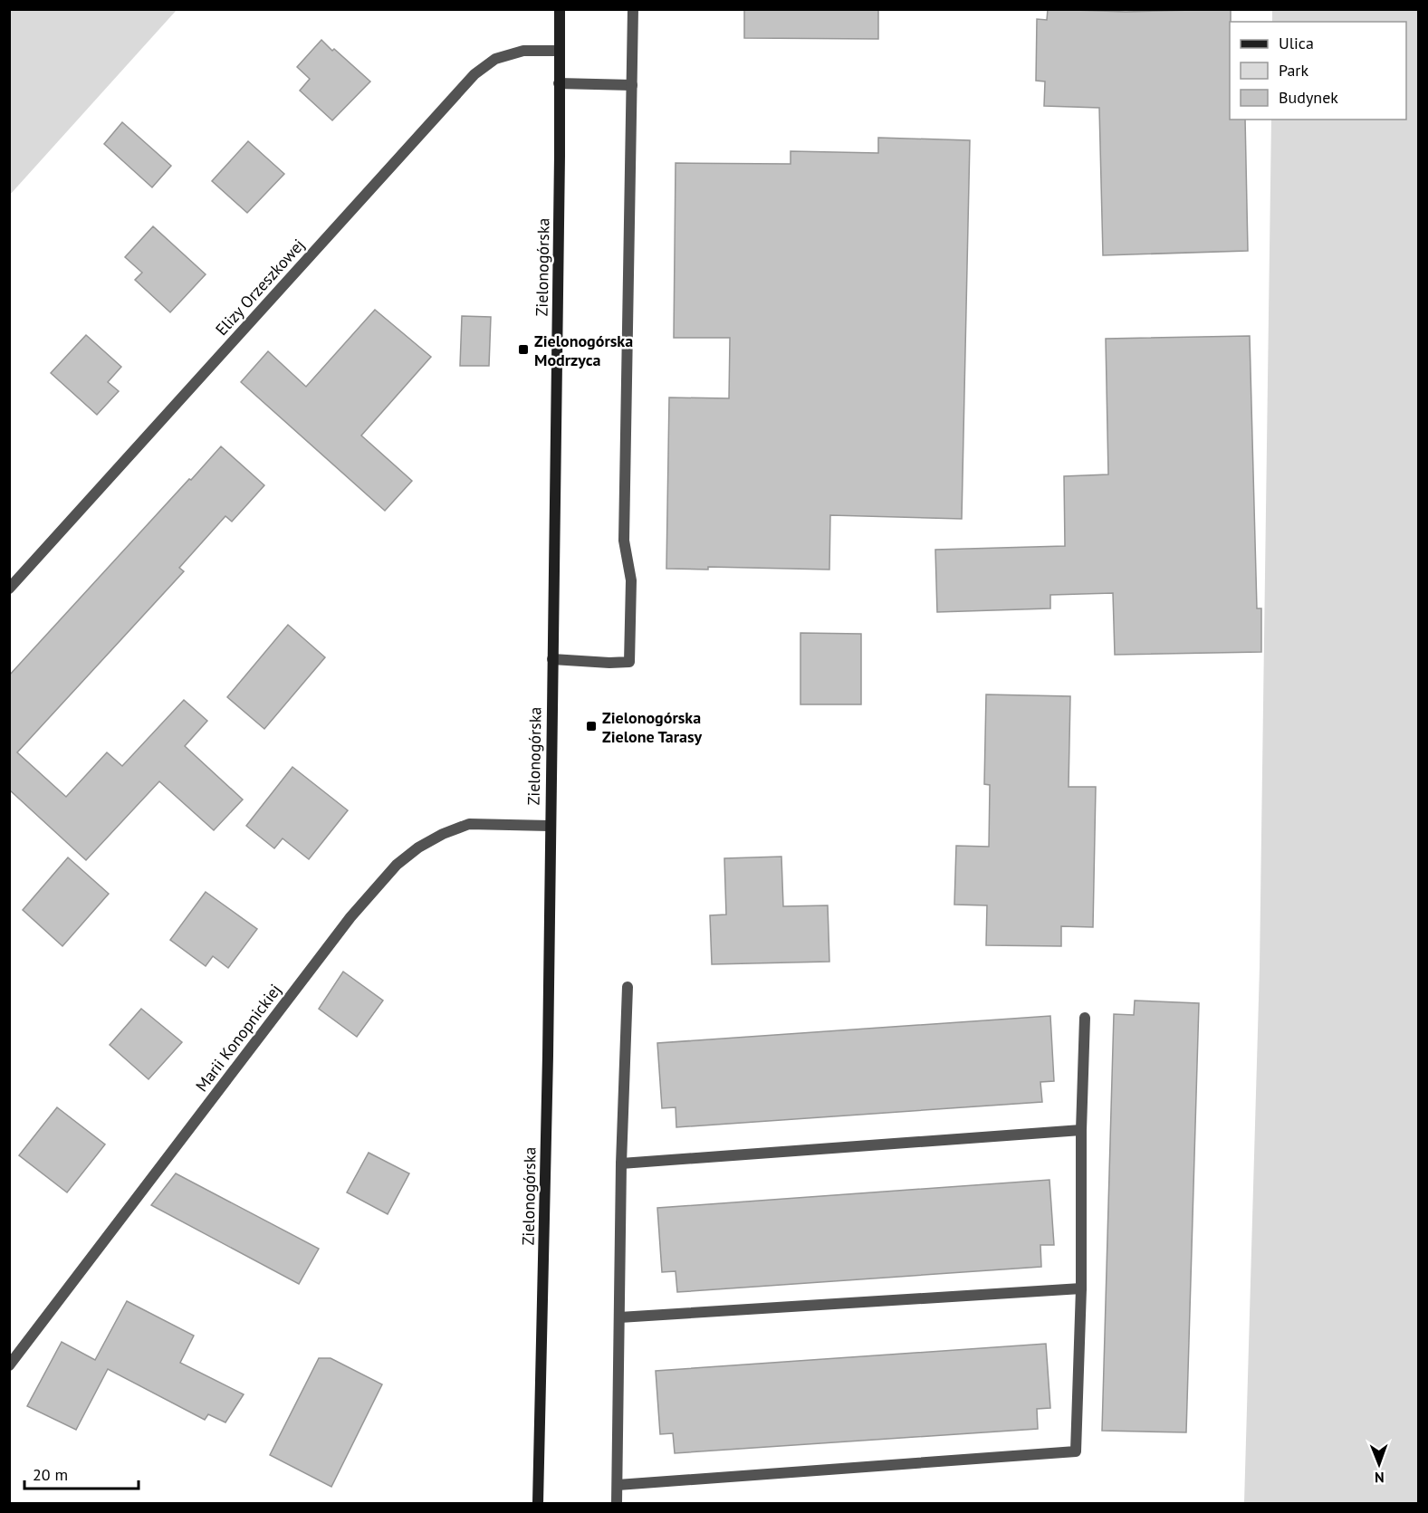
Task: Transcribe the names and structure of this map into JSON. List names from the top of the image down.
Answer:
{
  "streets": {
    "street": ["Zielonogórska", "Elizy Orzeszkowej", "Marii Konopnickiej"]
  },
  "crossings": [
    ["Zielonogórska", "Elizy Orzeszkowej"],
    ["Zielonogórska", "Marii Konopnickiej"]
  ],
  "places": {
    "transit": ["Zielonogórska Modrzyca", "Zielonogórska Zielone Tarasy"]
  },
  "legend": ["Ulica", "Park", "Budynek"],
  "scale_bar": "20 m",
  "north": "bottom"
}
